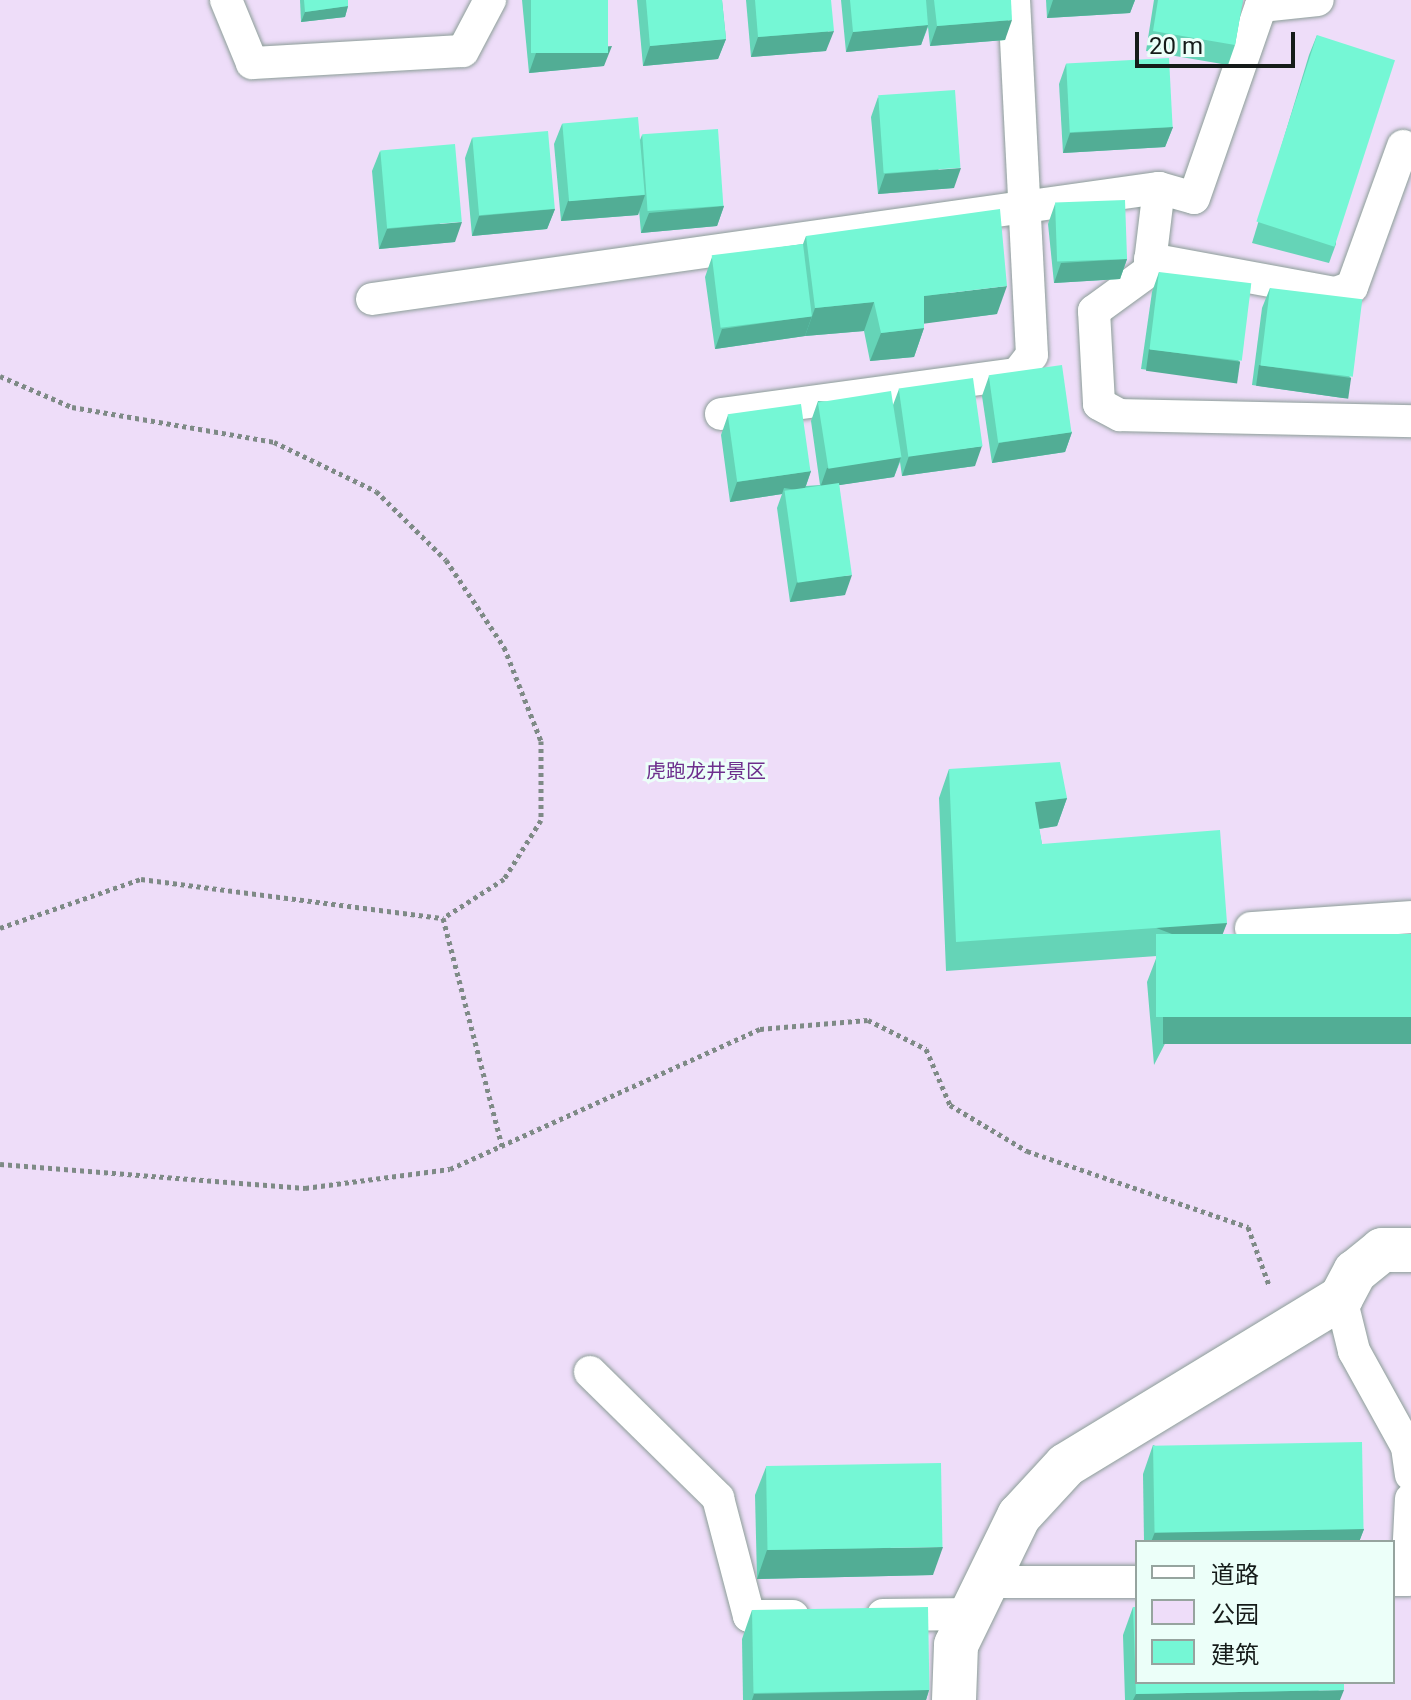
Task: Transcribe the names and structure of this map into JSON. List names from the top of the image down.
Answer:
{
  "parks": ["虎跑龙井景区"],
  "legend": ["道路", "公园", "建筑"],
  "scale_bar": "20 m"
}
